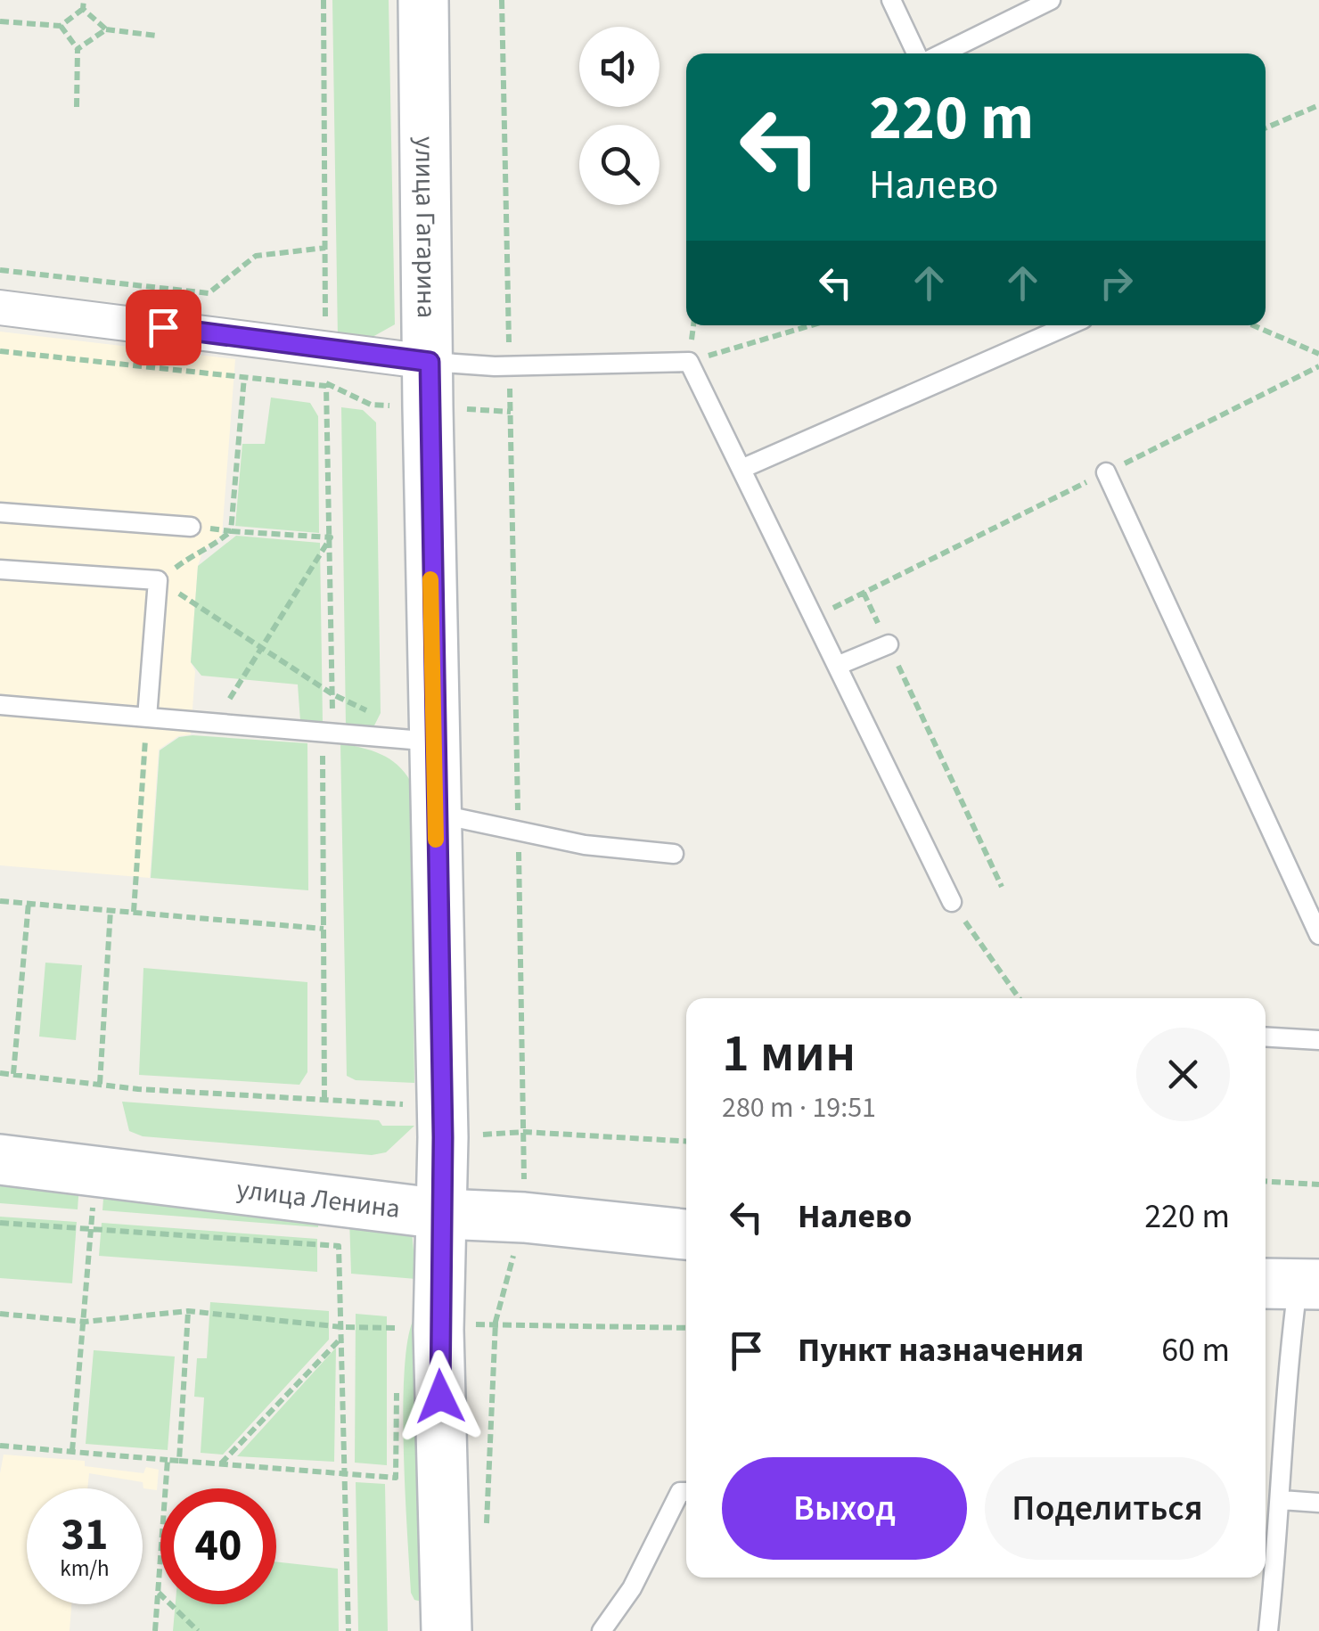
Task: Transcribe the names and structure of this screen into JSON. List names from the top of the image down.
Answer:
{
  "streets": {
    "main road": ["улица Гагарина", "улица Ленина"]
  },
  "crossings": [
    ["улица Гагарина", "улица Ленина"]
  ],
  "page": {
    "turn": ["220 m", "Налево"],
    "heading": ["1 мин", "280 m · 19:51"],
    "list": [
      {
        "name": "Налево",
        "value": "220 m"
      },
      {
        "name": "Пункт назначения",
        "value": "60 m"
      }
    ],
    "buttons": ["Выход", "Поделиться"],
    "speed": "31 km/h",
    "limit": "40"
  }
}
